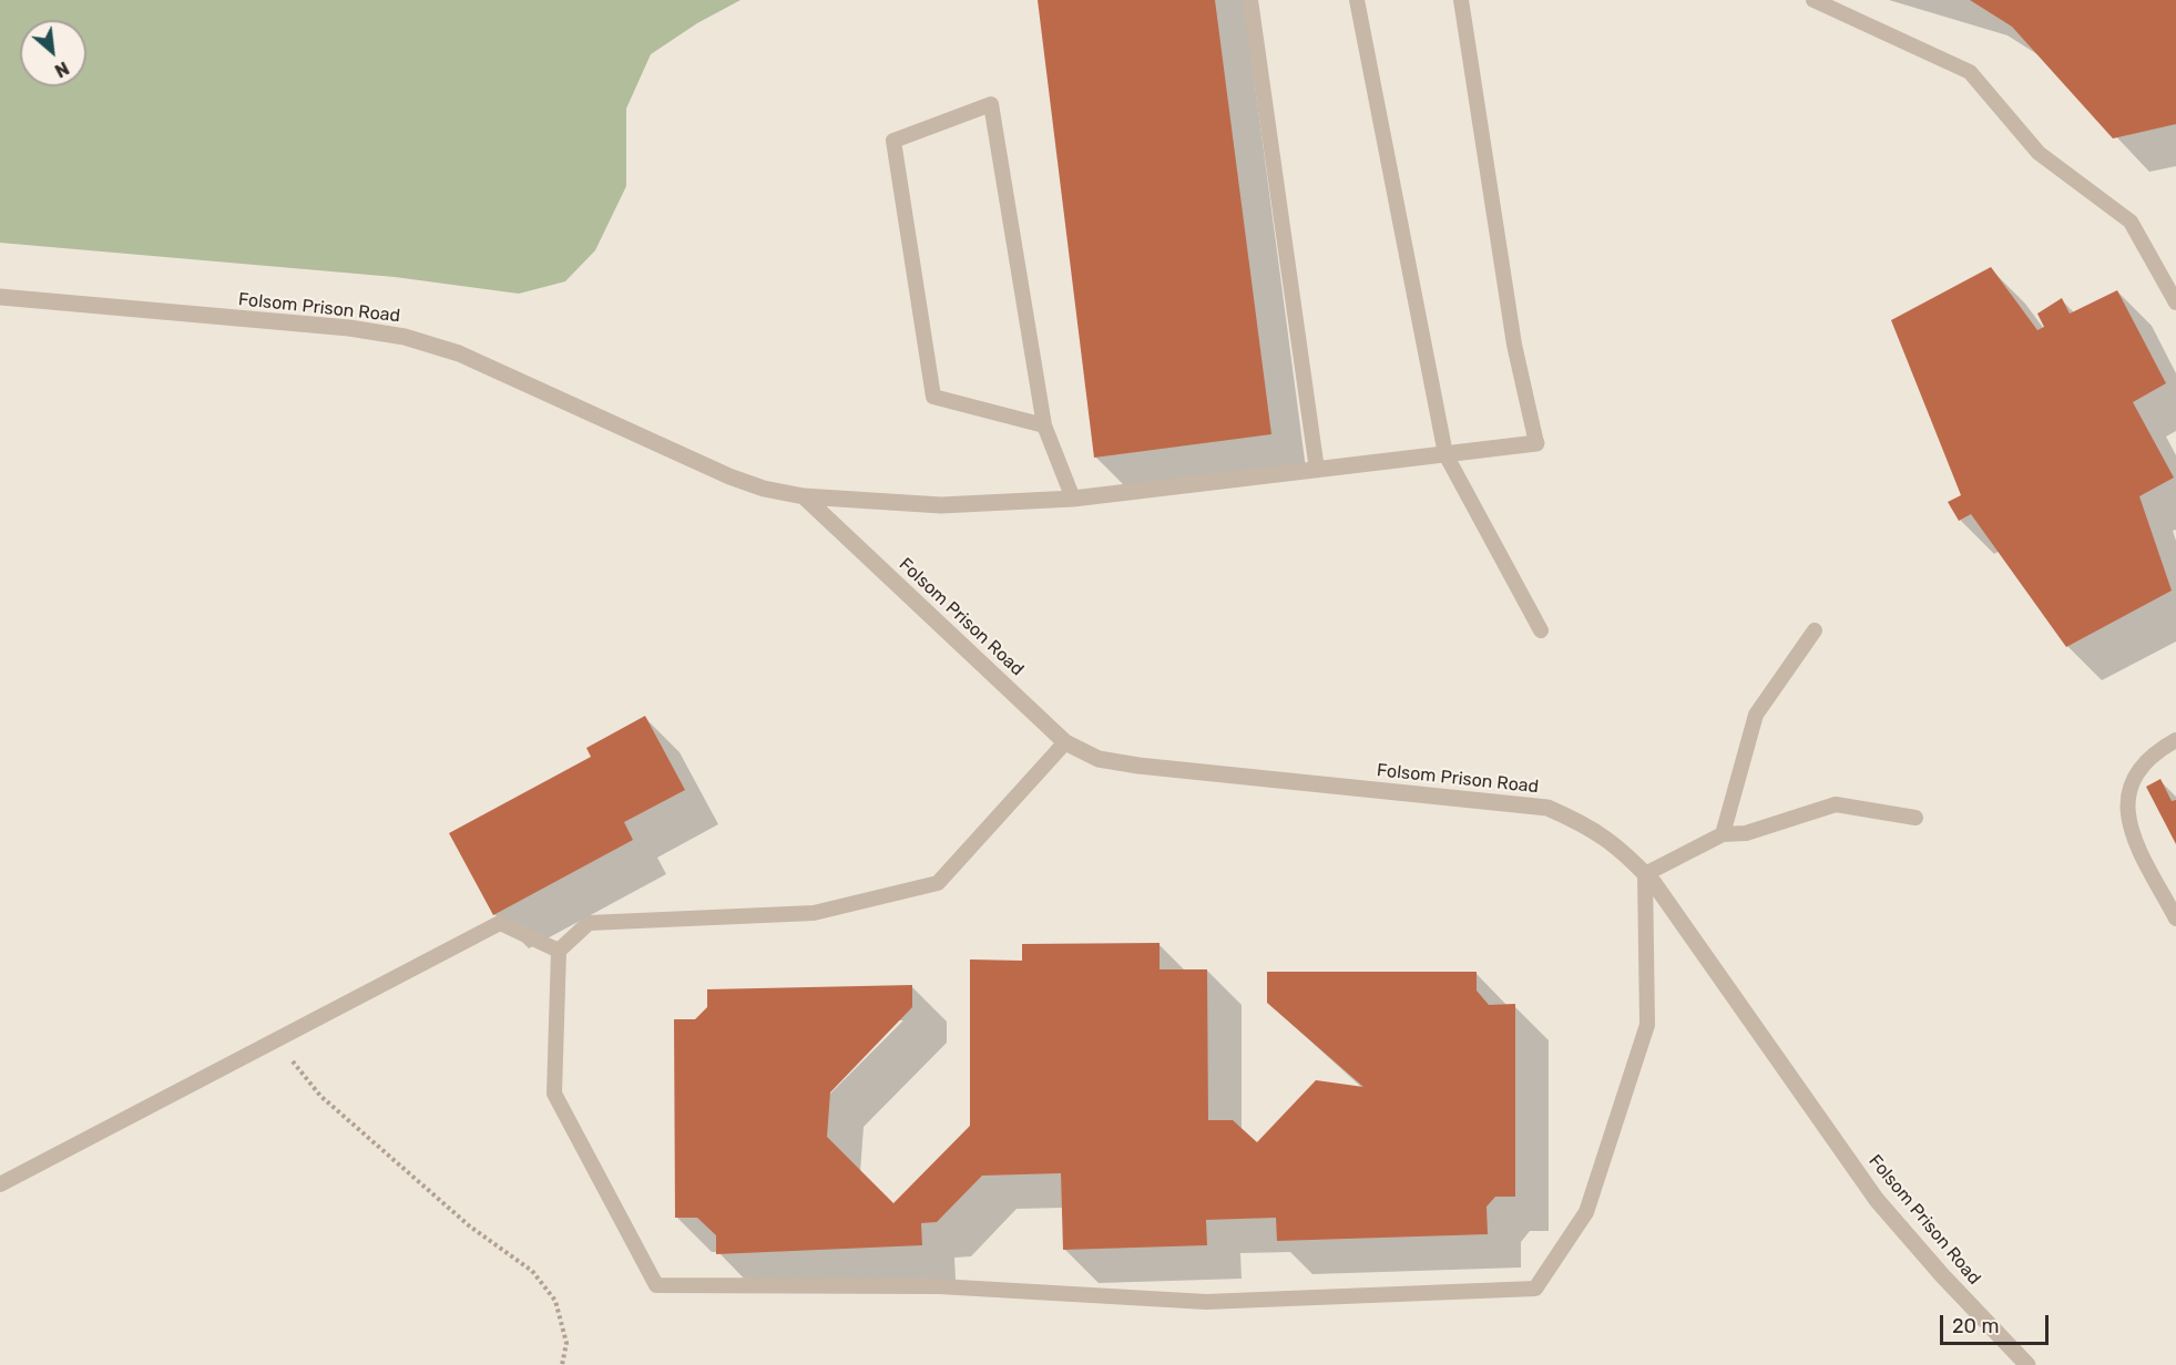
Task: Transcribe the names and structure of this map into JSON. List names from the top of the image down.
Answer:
{
  "streets": {
    "street": ["Folsom Prison Road"]
  },
  "scale_bar": "20 m",
  "north": "bottom right"
}
